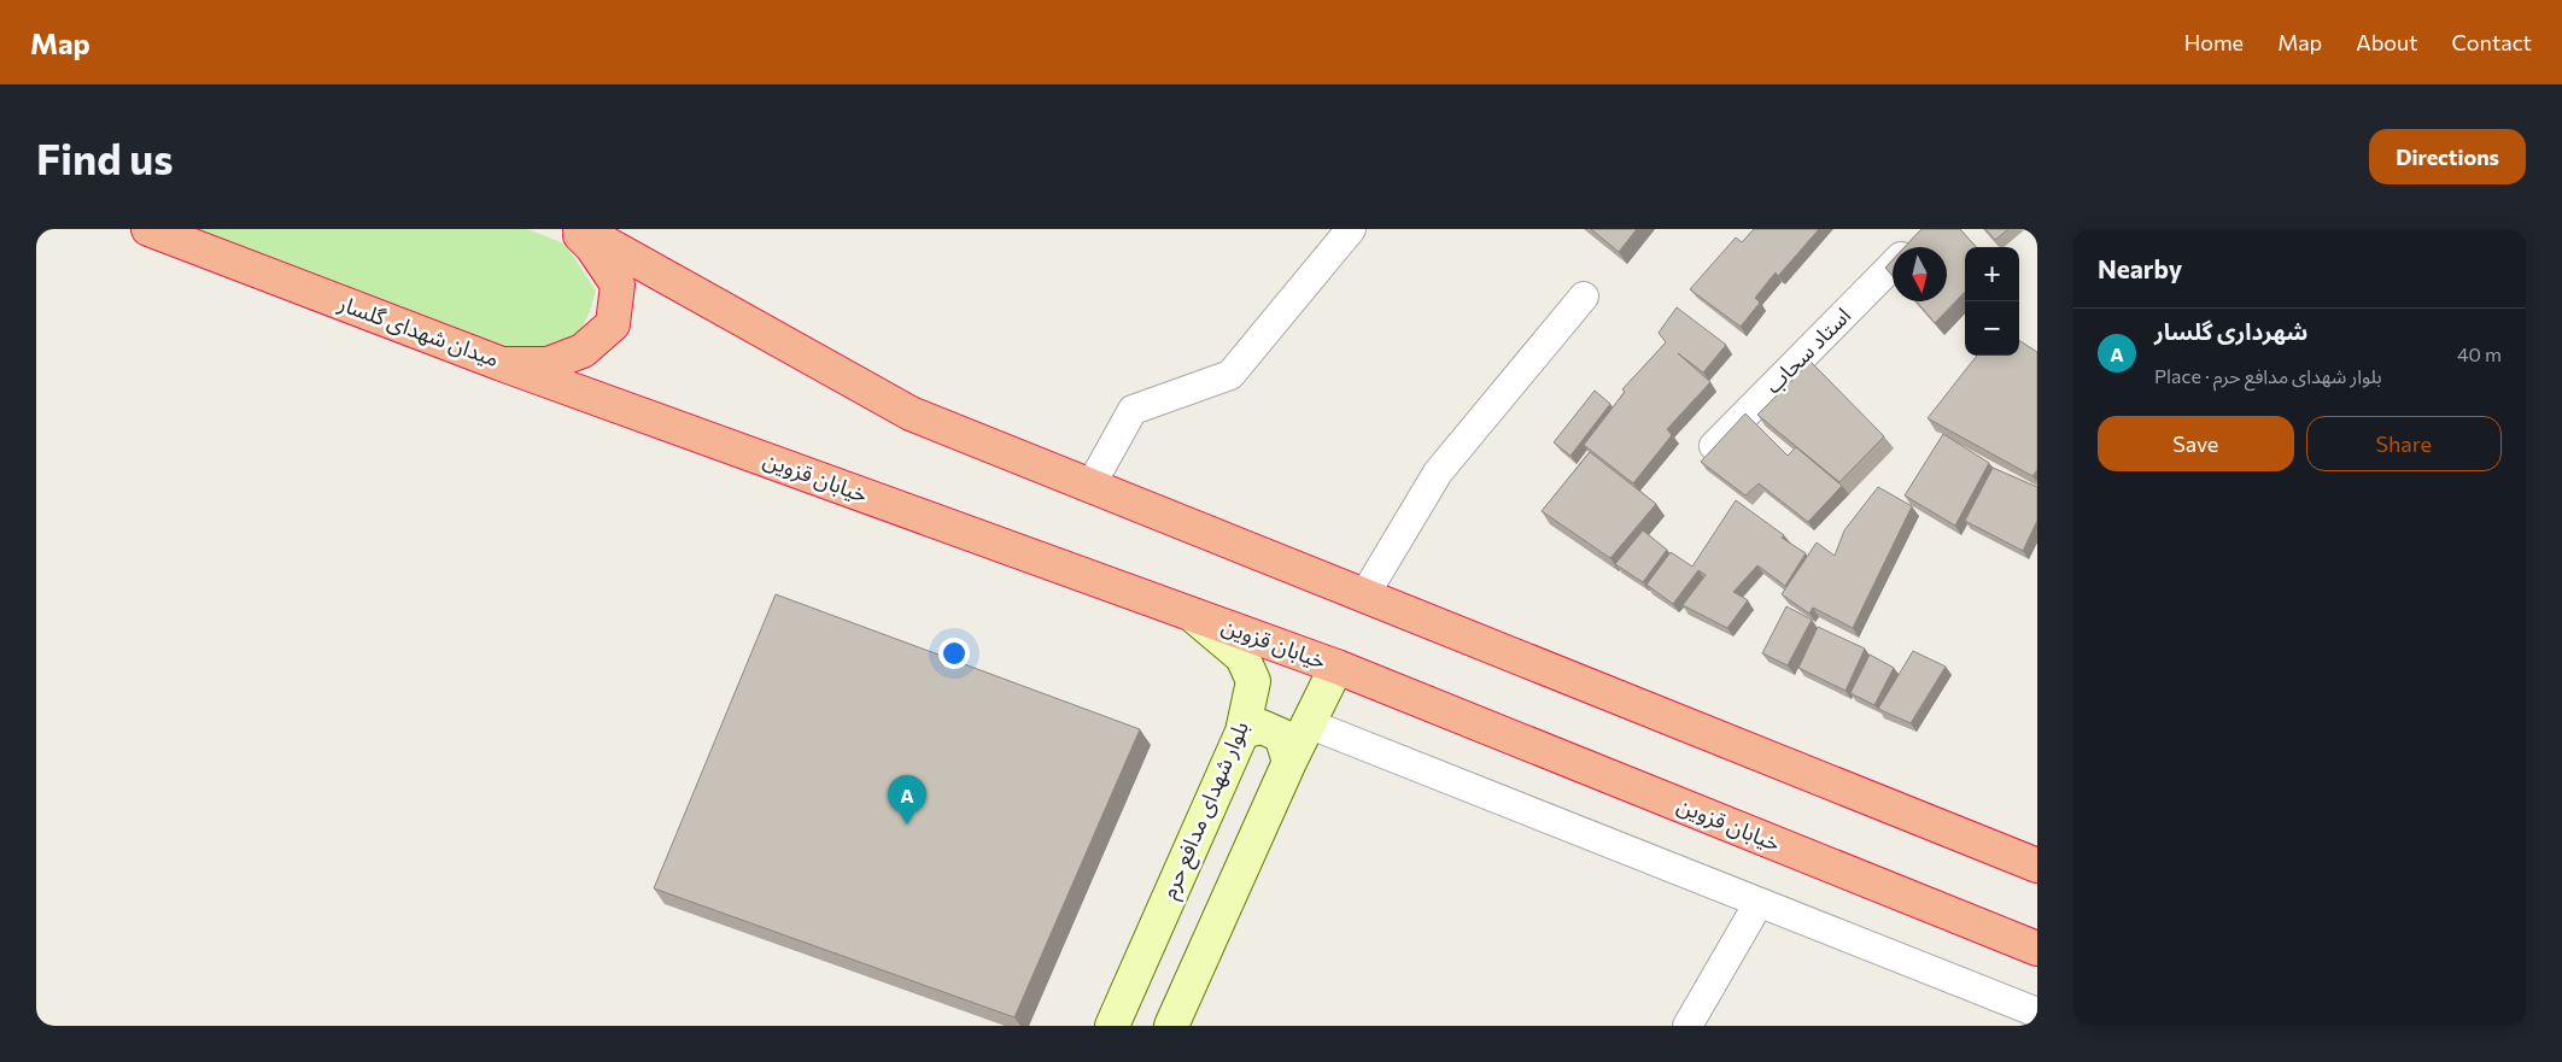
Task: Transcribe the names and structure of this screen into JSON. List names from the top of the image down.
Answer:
{
  "streets": {
    "highway": ["میدان شهدای گلسار", "خیابان قزوین"],
    "main road": ["بلوار شهدای مدافع حرم"],
    "street": ["استاد سحاب"]
  },
  "crossings": [
    ["میدان شهدای گلسار", "خیابان قزوین"],
    ["خیابان قزوین", "بلوار شهدای مدافع حرم"]
  ],
  "north": "bottom",
  "page": {
    "header": "Map",
    "nav": [
      "Home",
      "Map",
      "About",
      "Contact"
    ],
    "buttons": [
      "Directions",
      ["Save", "Share"]
    ],
    "title": "Find us",
    "heading": "Nearby",
    "map_buttons": ["+", "−"],
    "list": [
      {
        "mark": "A",
        "name": "شهرداری گلسار",
        "note": "Place · بلوار شهدای مدافع حرم",
        "value": "40 m"
      }
    ],
    "pins": "A"
  }
}
